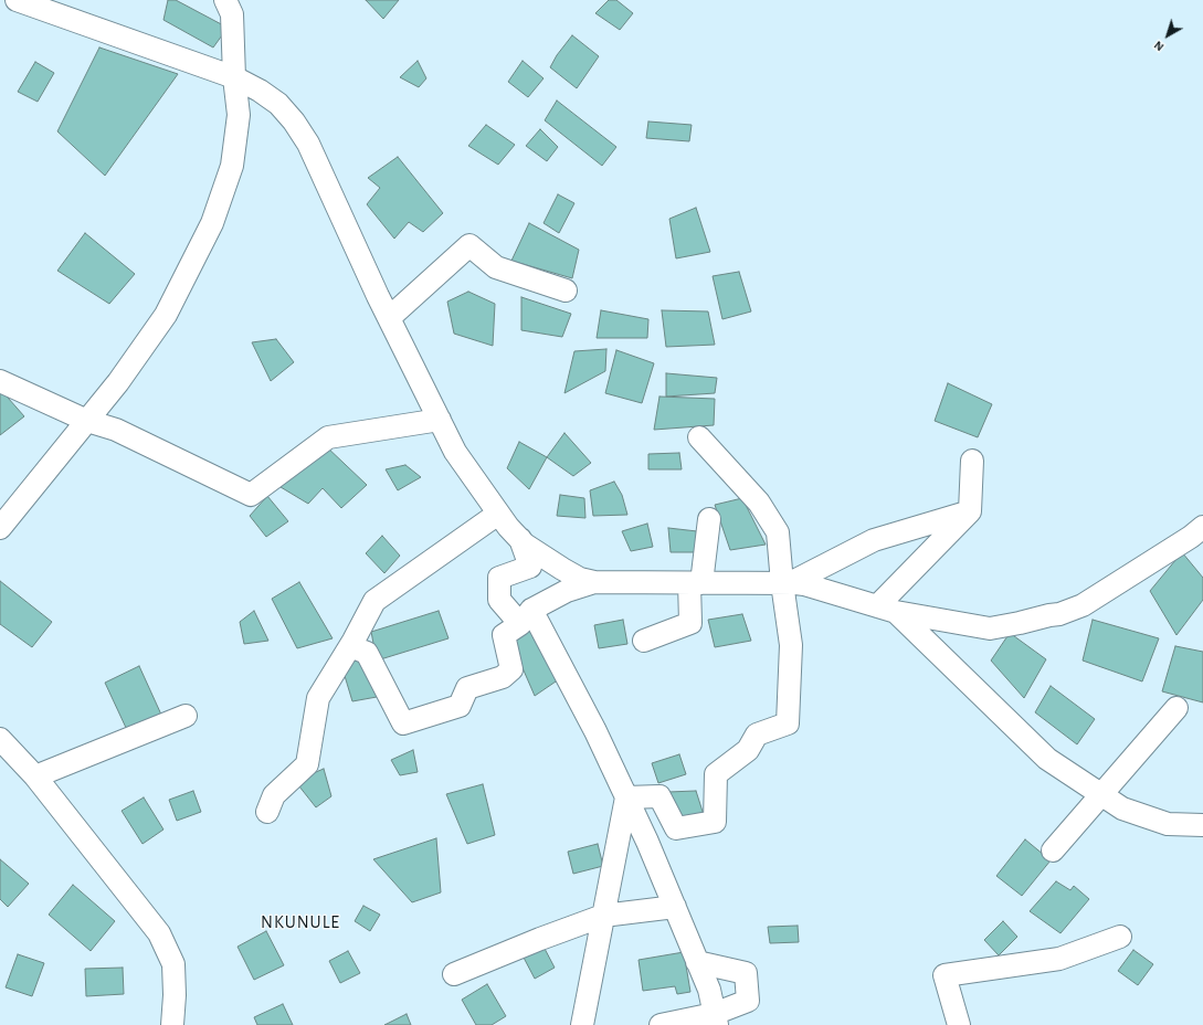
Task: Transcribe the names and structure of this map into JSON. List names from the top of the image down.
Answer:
{
  "districts": ["NKUNULE"],
  "north": "bottom left"
}
